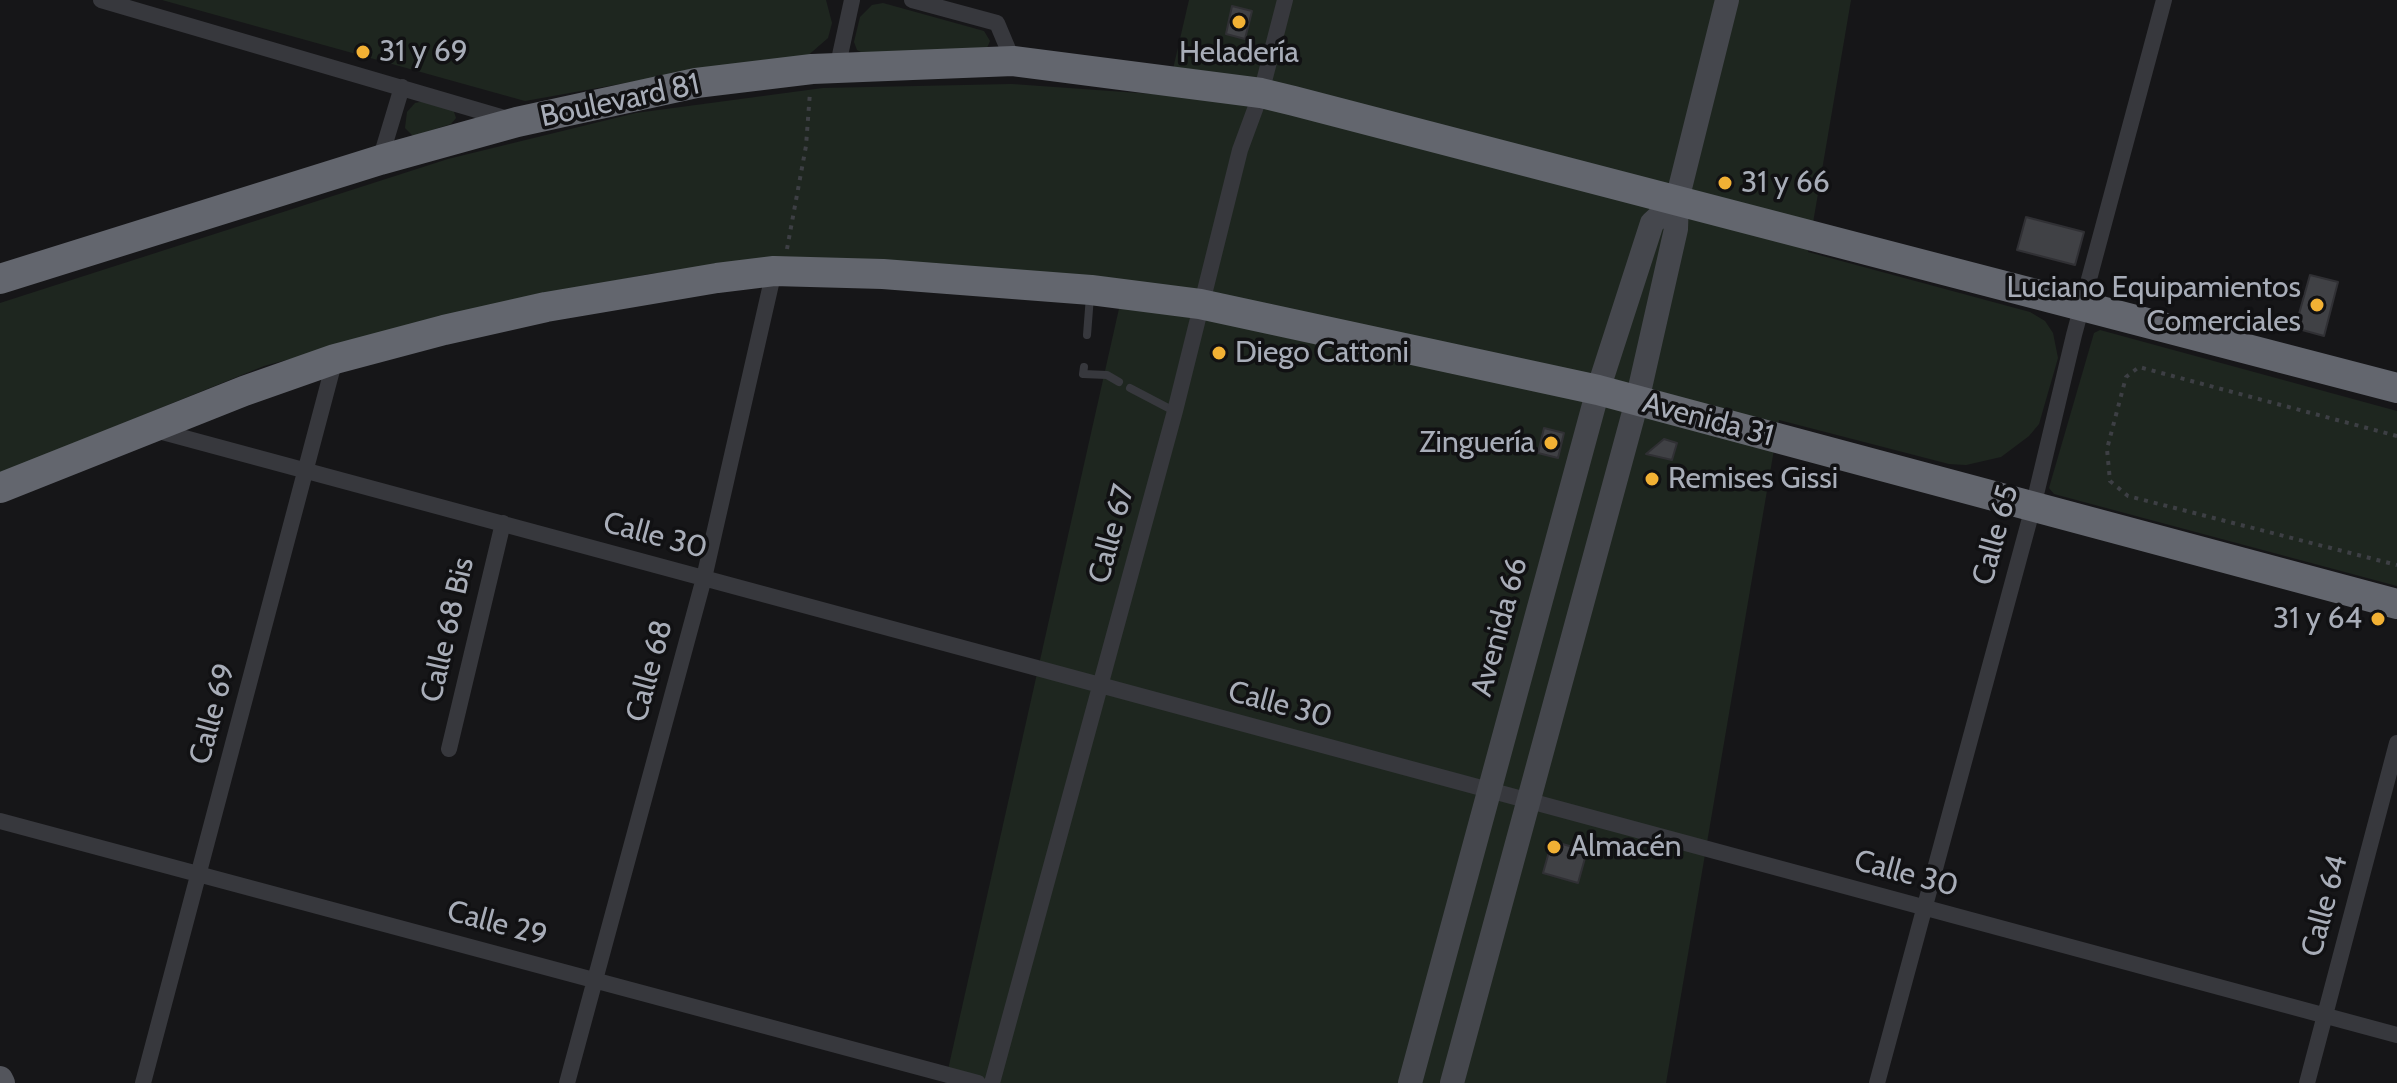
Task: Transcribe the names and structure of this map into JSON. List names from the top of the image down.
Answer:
{
  "streets": {
    "highway": ["Boulevard 81", "Avenida 31"],
    "main road": ["Avenida 66"],
    "street": [
      "Calle 67",
      "Calle 65",
      "Calle 30",
      "Calle 68 Bis",
      "Calle 68",
      "Calle 69",
      "Calle 64",
      "Calle 29"
    ]
  },
  "crossings": [
    ["Boulevard 81", "Calle 67"],
    ["Avenida 31", "Calle 67"],
    ["Avenida 31", "Calle 65"],
    ["Avenida 31", "Avenida 66"],
    ["Calle 67", "Calle 30"],
    ["Calle 65", "Calle 30"],
    ["Calle 30", "Avenida 66"],
    ["Calle 30", "Calle 68 Bis"],
    ["Calle 30", "Calle 68"],
    ["Calle 30", "Calle 69"],
    ["Calle 30", "Calle 64"],
    ["Calle 68", "Calle 29"],
    ["Calle 69", "Calle 29"]
  ],
  "places": [
    "Heladería",
    "31 y 69",
    "31 y 66",
    "Luciano Equipamientos Comerciales",
    "Diego Cattoni",
    "Zinguería",
    "Remises Gissi",
    "31 y 64",
    "Almacén"
  ]
}
